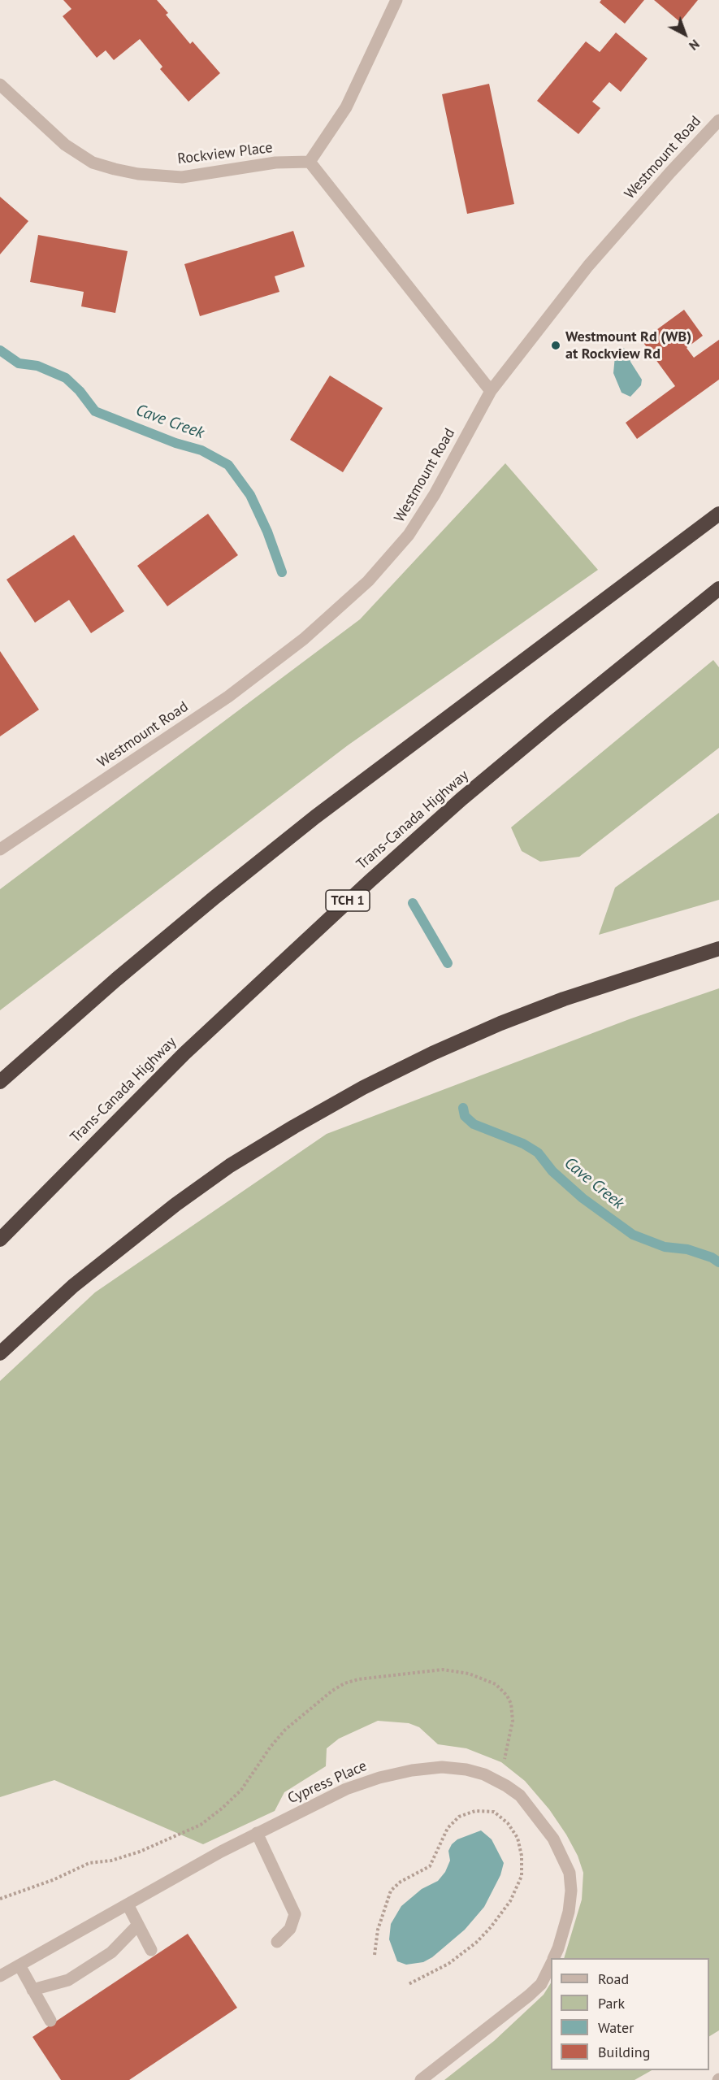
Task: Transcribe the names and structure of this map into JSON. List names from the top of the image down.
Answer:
{
  "streets": {
    "highway": ["Trans-Canada Highway", "TCH 1"],
    "street": ["Rockview Place", "Westmount Road", "Cypress Place"]
  },
  "water": ["Cave Creek"],
  "places": ["Westmount Rd (WB) at Rockview Rd"],
  "legend": [
    "Road",
    "Park",
    "Water",
    "Building"
  ],
  "north": "bottom right"
}
